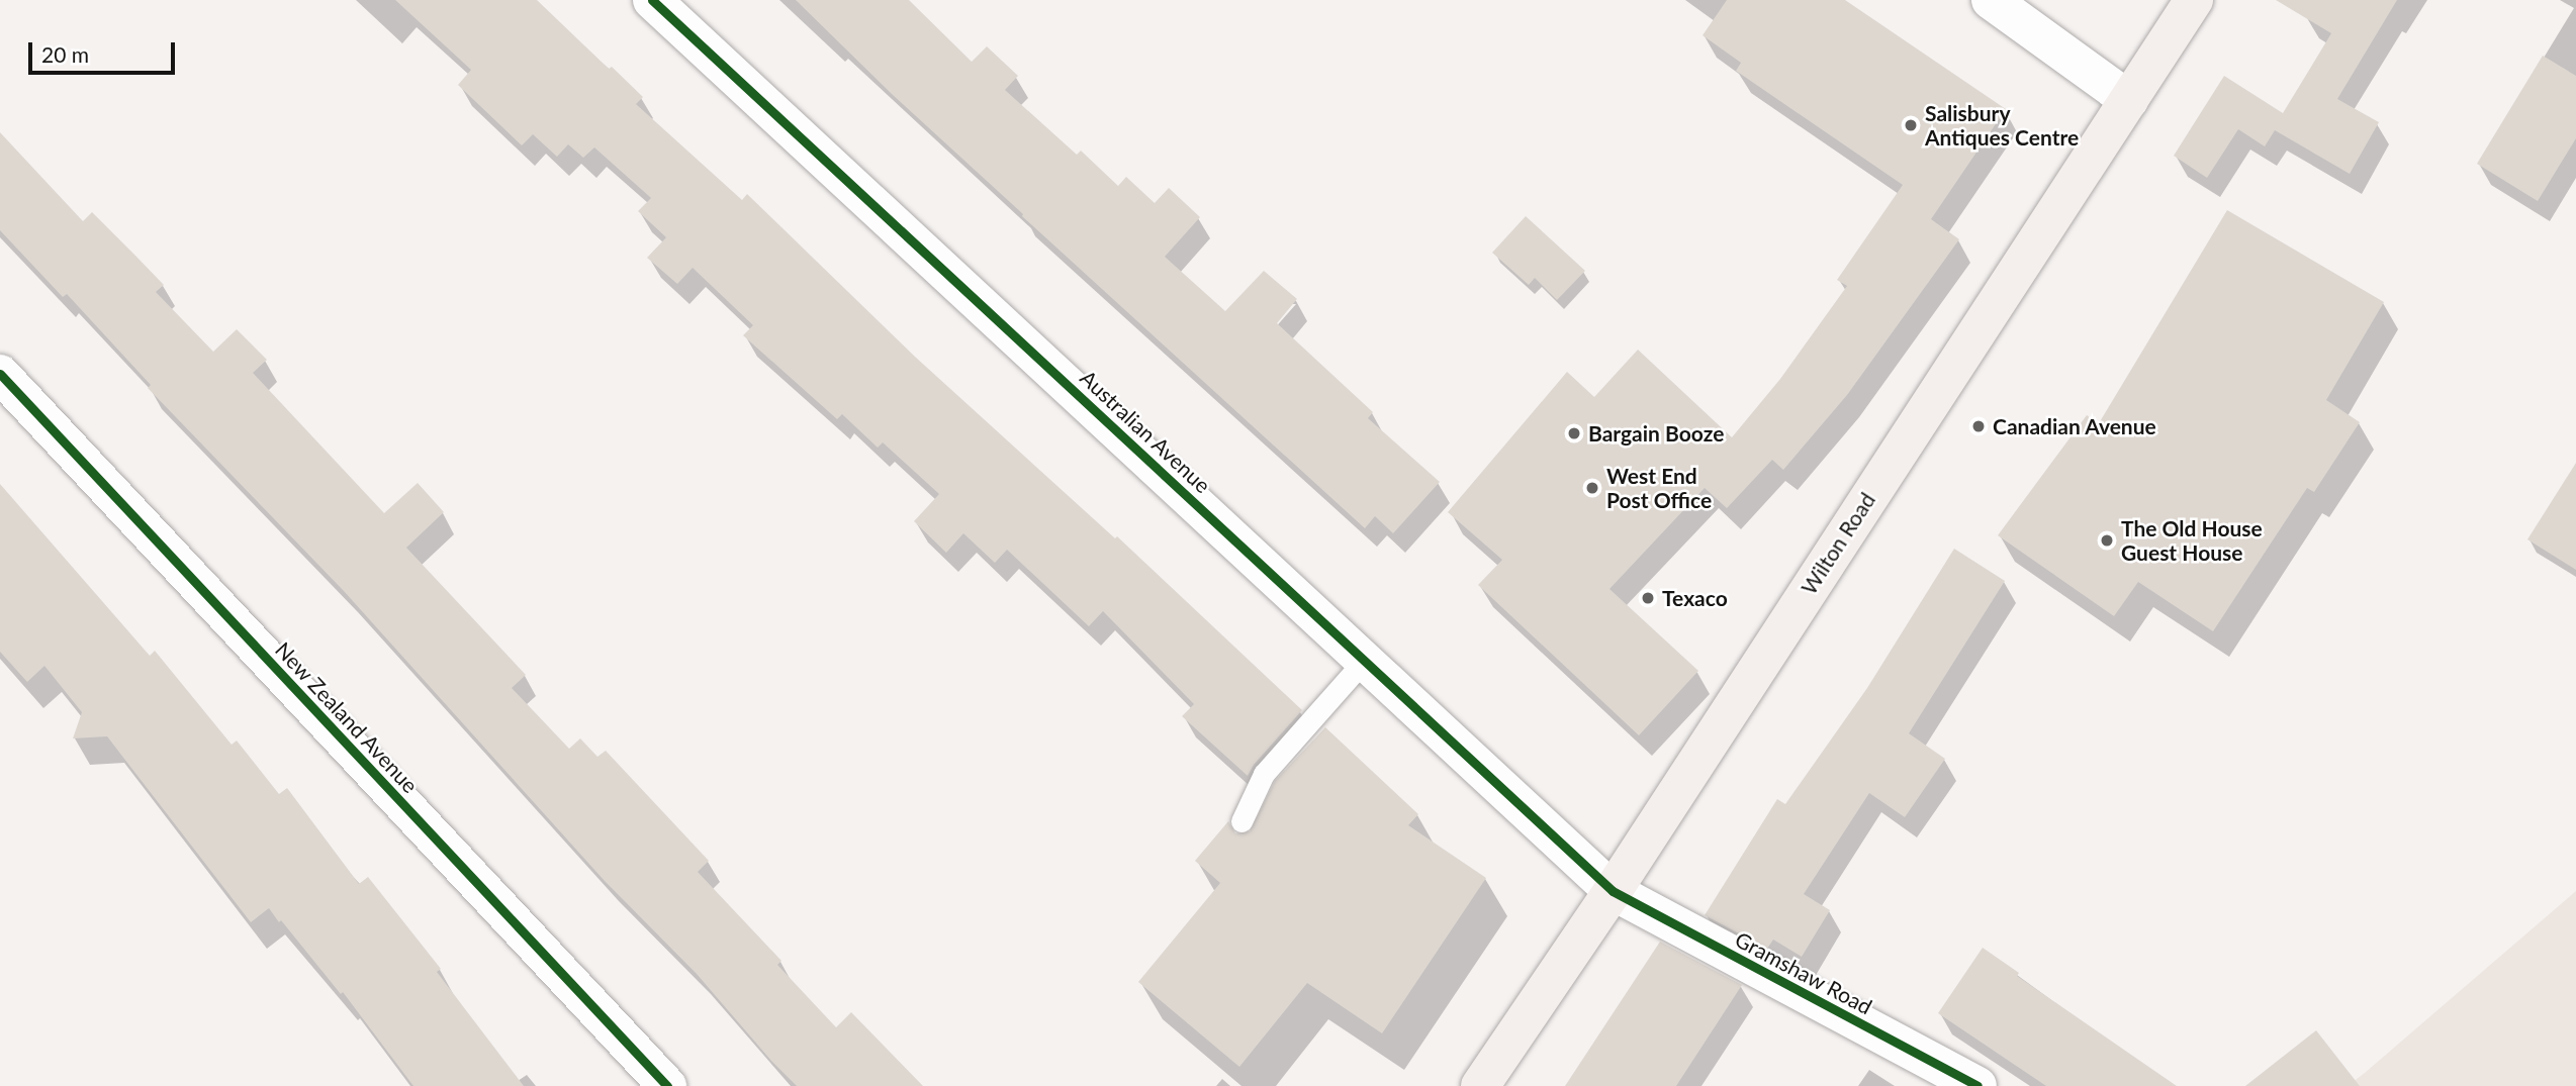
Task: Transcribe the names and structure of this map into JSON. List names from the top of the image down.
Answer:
{
  "streets": {
    "highway": ["Wilton Road"],
    "street": ["Australian Avenue", "New Zealand Avenue", "Gramshaw Road"]
  },
  "crossings": [
    ["Australian Avenue", "Wilton Road"],
    ["Australian Avenue", "Gramshaw Road"],
    ["Wilton Road", "Gramshaw Road"]
  ],
  "places": [
    "Salisbury Antiques Centre",
    "Canadian Avenue",
    "Bargain Booze",
    "West End Post Office",
    "The Old House Guest House",
    "Texaco"
  ],
  "scale_bar": "20 m"
}
